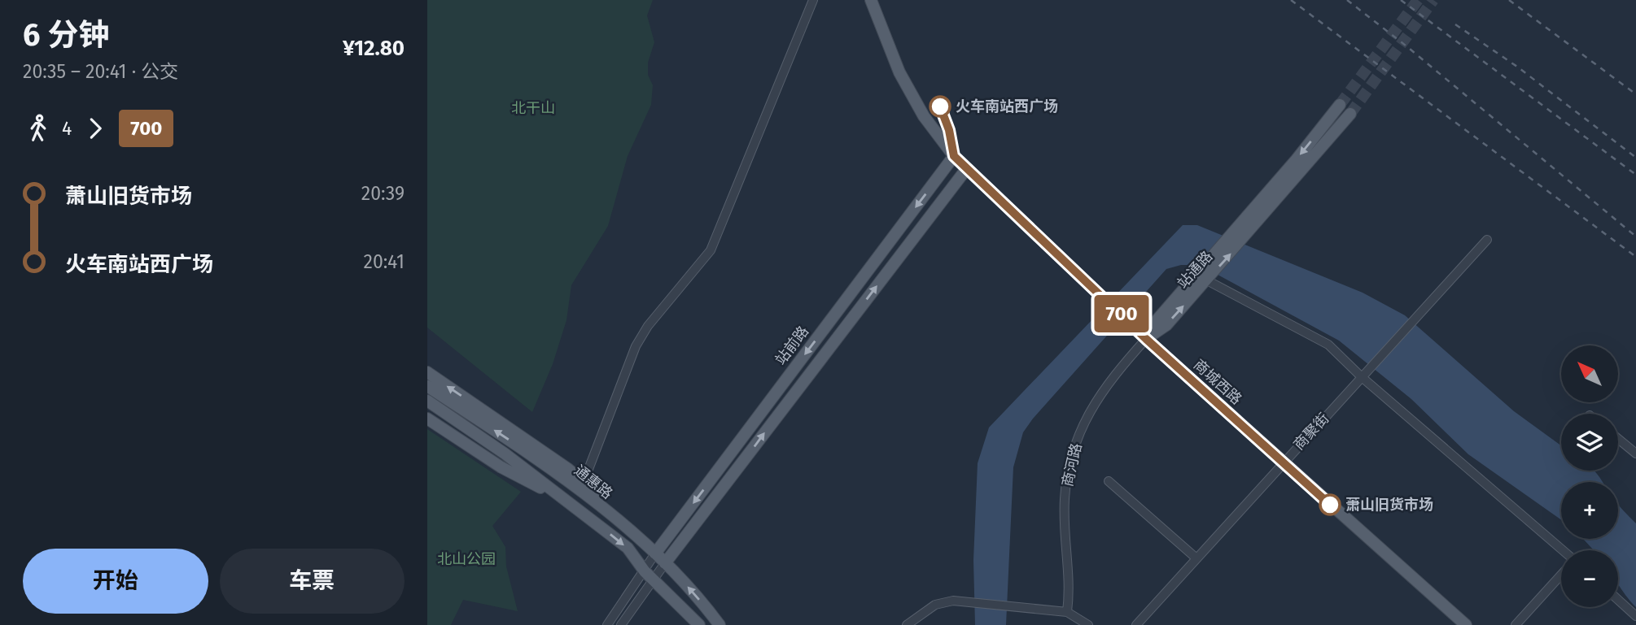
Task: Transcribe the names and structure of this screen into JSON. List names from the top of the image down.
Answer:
{
  "streets": {
    "main road": [
      "站通路",
      "站前路",
      "商城西路",
      "通惠路"
    ],
    "street": ["商聚街", "商河路"]
  },
  "crossings": [
    ["站通路", "商城西路"],
    ["站通路", "商河路"],
    ["站前路", "商城西路"],
    ["站前路", "通惠路"],
    ["商城西路", "商聚街"],
    ["商城西路", "商河路"]
  ],
  "parks": ["北干山", "北山公园"],
  "places": ["火车南站西广场", "萧山旧货市场"],
  "lines": ["bus line 700"],
  "north": "top left",
  "page": {
    "heading": ["6 分钟", "20:35 – 20:41 · 公交", "¥12.80"],
    "on_map": "700",
    "legs": ["4", "700"],
    "list": [
      {
        "name": "萧山旧货市场",
        "value": "20:39"
      },
      {
        "name": "火车南站西广场",
        "value": "20:41"
      }
    ],
    "map_buttons": ["+", "−"],
    "buttons": ["开始", "车票"]
  }
}
